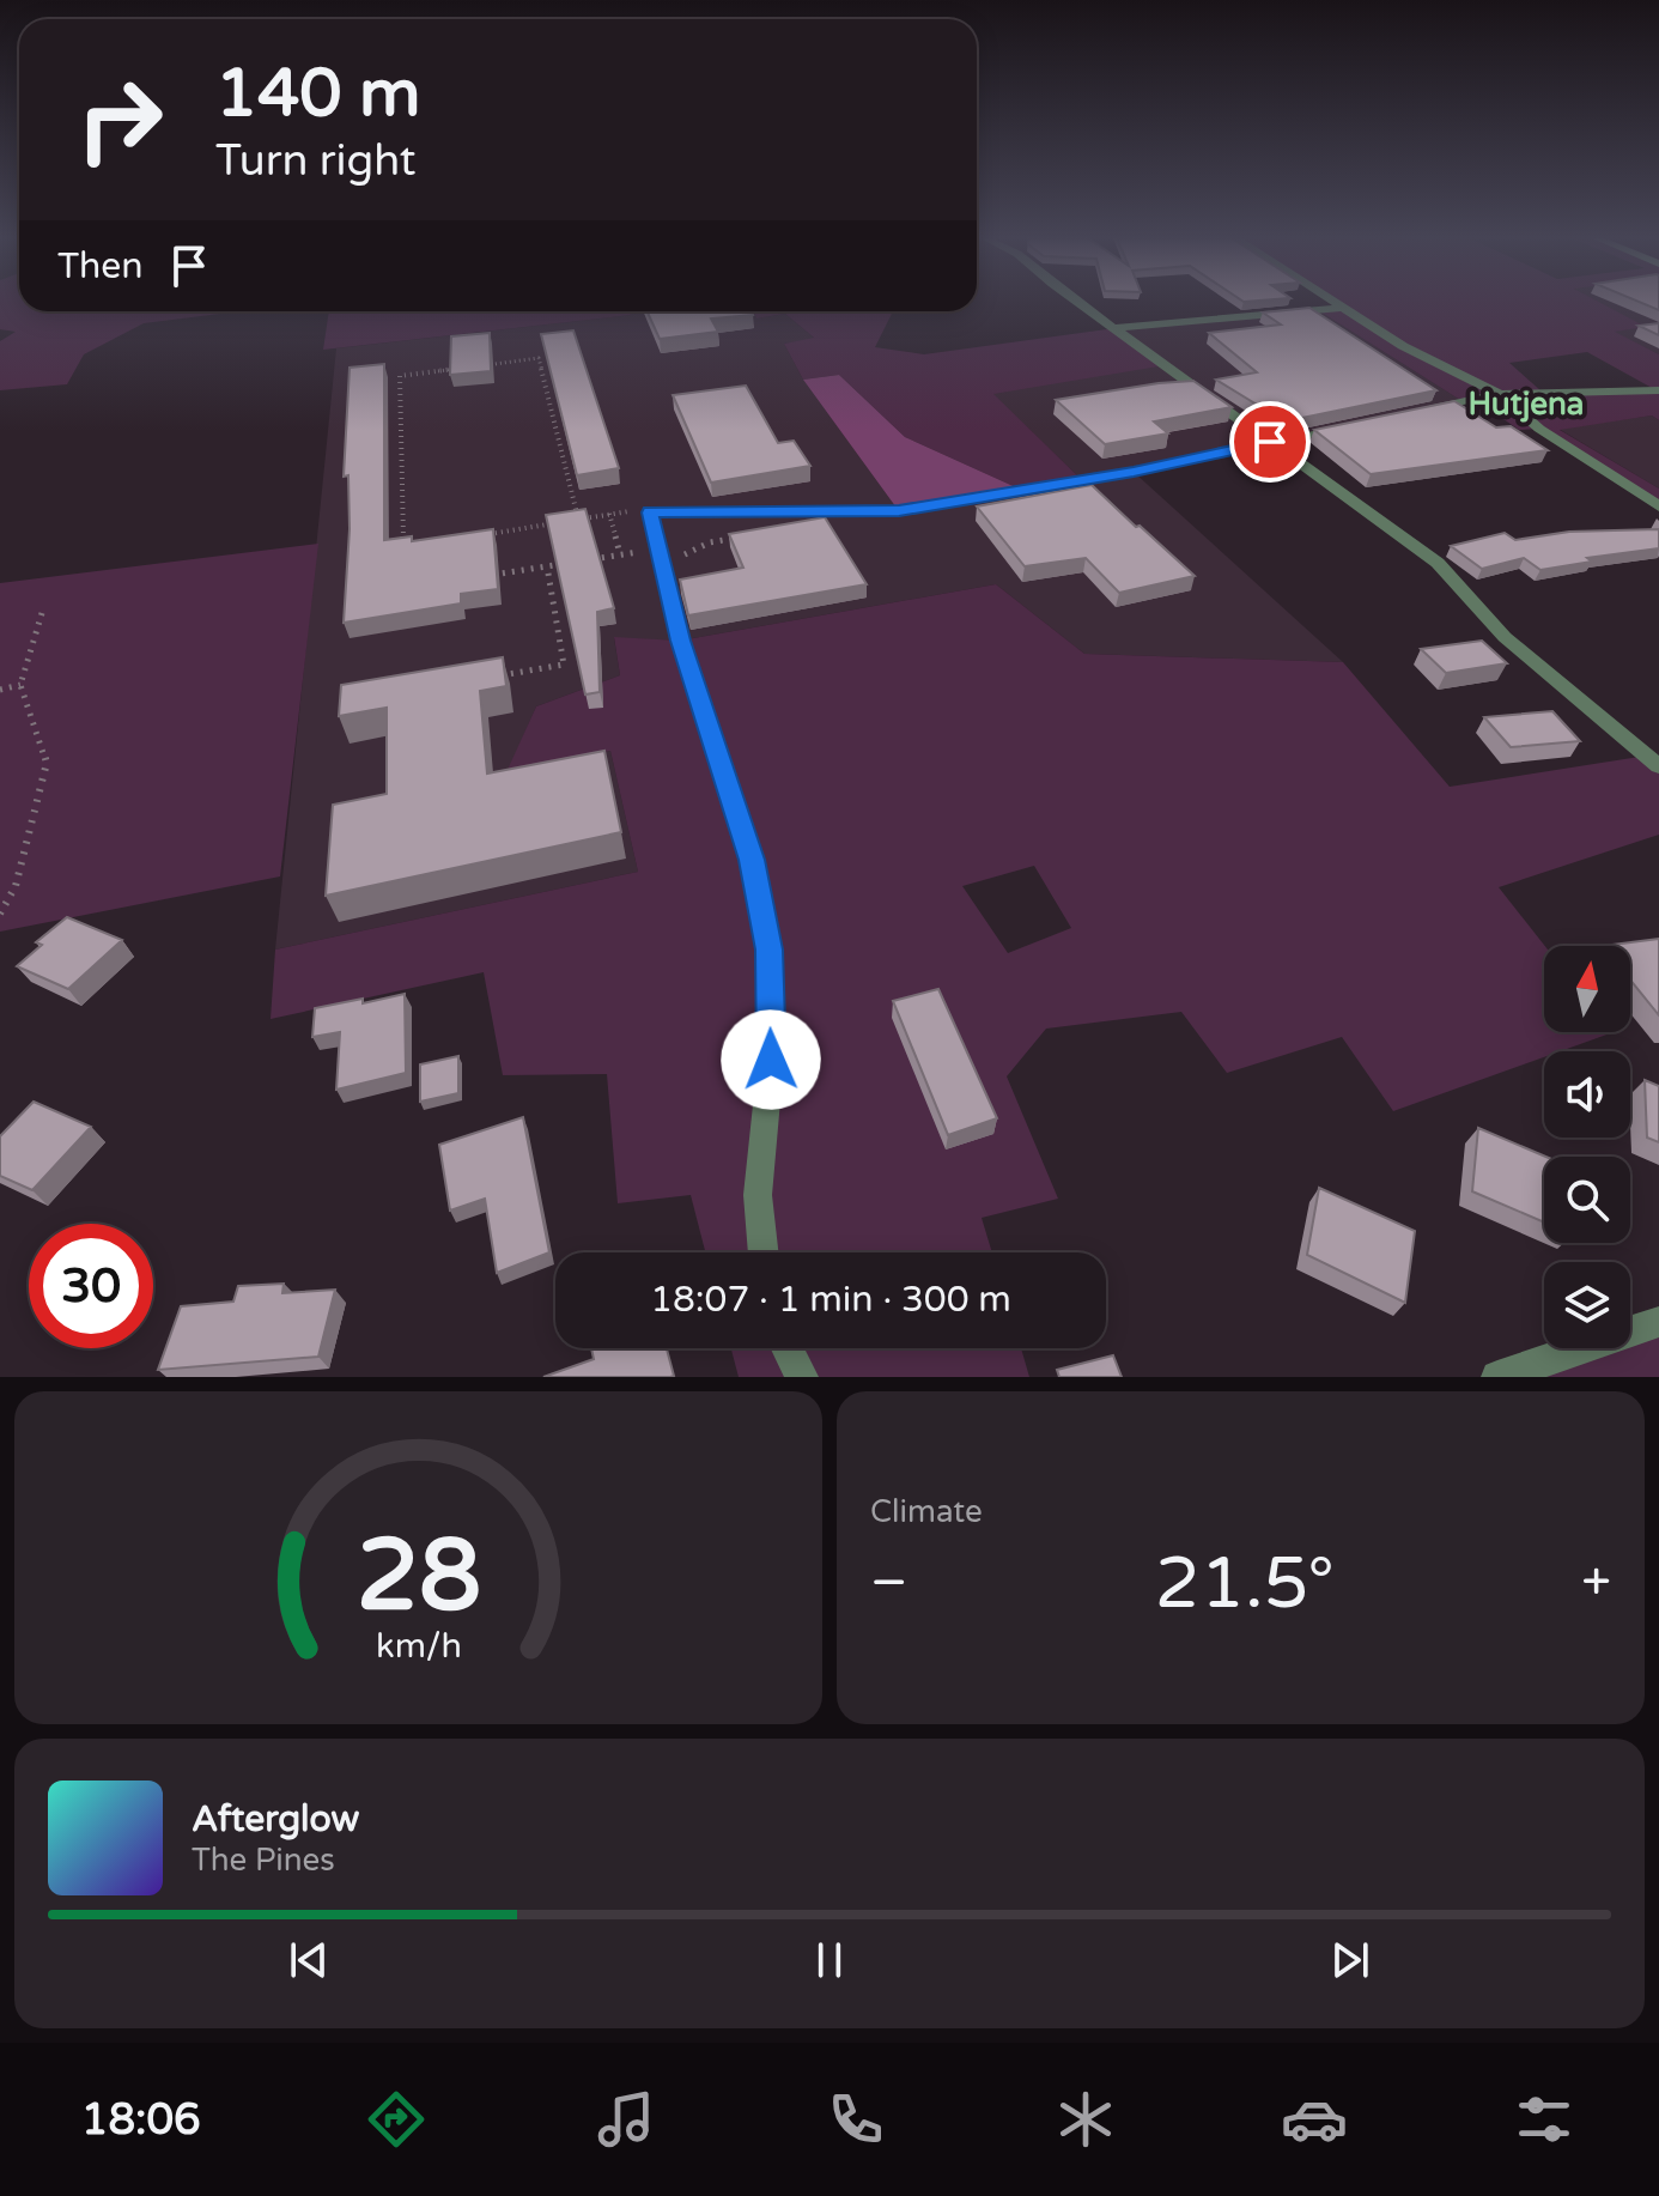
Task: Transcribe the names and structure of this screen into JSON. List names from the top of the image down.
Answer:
{
  "districts": ["Hutjena"],
  "north": "top",
  "page": {
    "turn": ["140 m", "Turn right"],
    "then": "Then",
    "limit": "30",
    "trip": "18:07 · 1 min · 300 m",
    "tile": "Climate",
    "heat": ["−", "21.5°", "+"],
    "song": ["Afterglow", "The Pines"],
    "tabs": "18:06",
    "gauge": ["28", "km/h"]
  }
}
